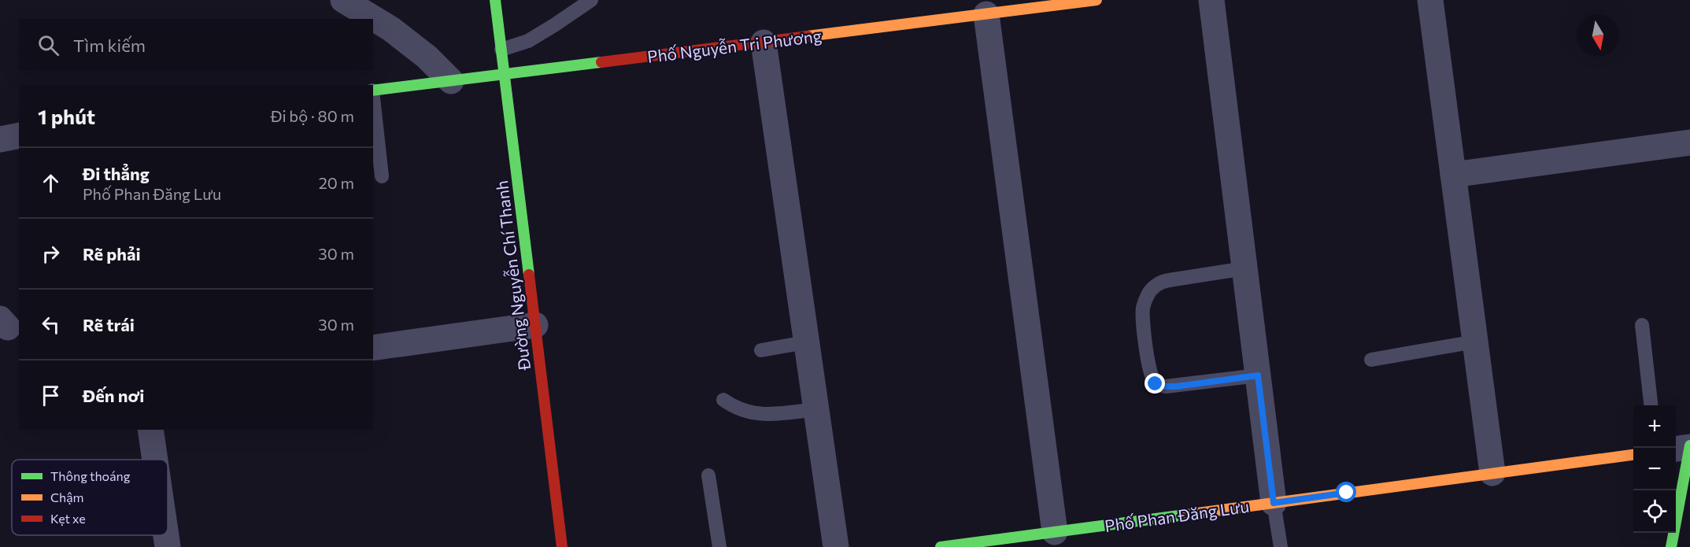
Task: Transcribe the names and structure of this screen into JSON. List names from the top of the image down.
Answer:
{
  "streets": {
    "street": ["Phố Nguyễn Tri Phương", "Đường Nguyễn Chí Thanh", "Phố Phan Đăng Lưu"]
  },
  "crossings": [
    ["Phố Nguyễn Tri Phương", "Đường Nguyễn Chí Thanh"]
  ],
  "legend": ["Thông thoáng", "Chậm", "Kẹt xe"],
  "north": "bottom",
  "page": {
    "search": "Tìm kiếm",
    "heading": ["1 phút", "Đi bộ · 80 m"],
    "list": [
      ["Đi thẳng", "Phố Phan Đăng Lưu", "20 m"],
      ["Rẽ phải", "30 m"],
      ["Rẽ trái", "30 m"],
      "Đến nơi"
    ],
    "map_buttons": ["+", "−"]
  }
}
